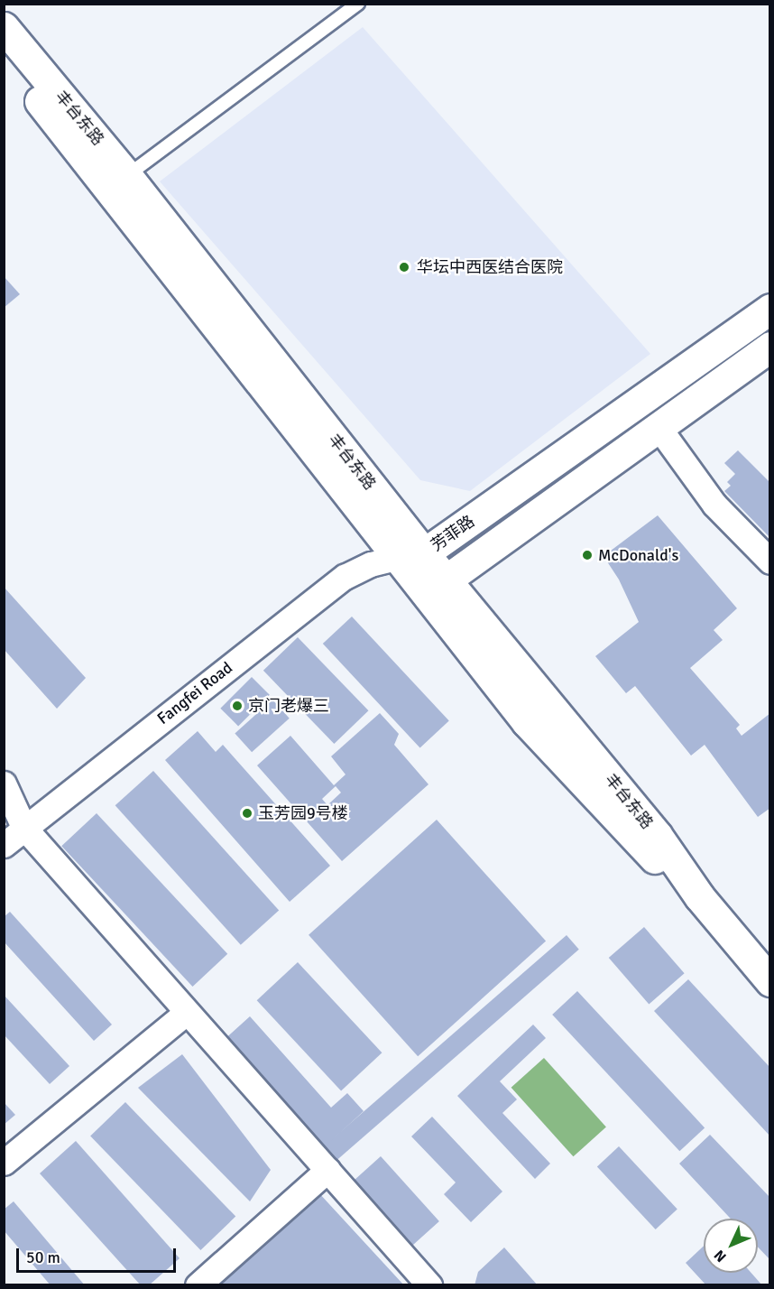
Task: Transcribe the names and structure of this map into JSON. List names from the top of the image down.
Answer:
{
  "streets": {
    "street": ["丰台东路", "芳菲路", "Fangfei Road"]
  },
  "crossings": [
    ["丰台东路", "芳菲路"],
    ["丰台东路", "Fangfei Road"],
    ["芳菲路", "Fangfei Road"]
  ],
  "places": [
    "华坛中西医结合医院",
    "McDonald's",
    "京门老爆三",
    "玉芳园9号楼"
  ],
  "scale_bar": "50 m",
  "north": "bottom left"
}
